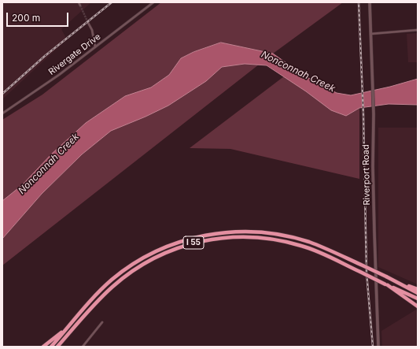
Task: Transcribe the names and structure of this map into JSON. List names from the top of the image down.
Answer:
{
  "streets": {
    "highway": ["I 55"],
    "main road": ["Riverport Road"],
    "street": ["Rivergate Drive"]
  },
  "water": ["Nonconnah Creek"],
  "scale_bar": "200 m"
}
